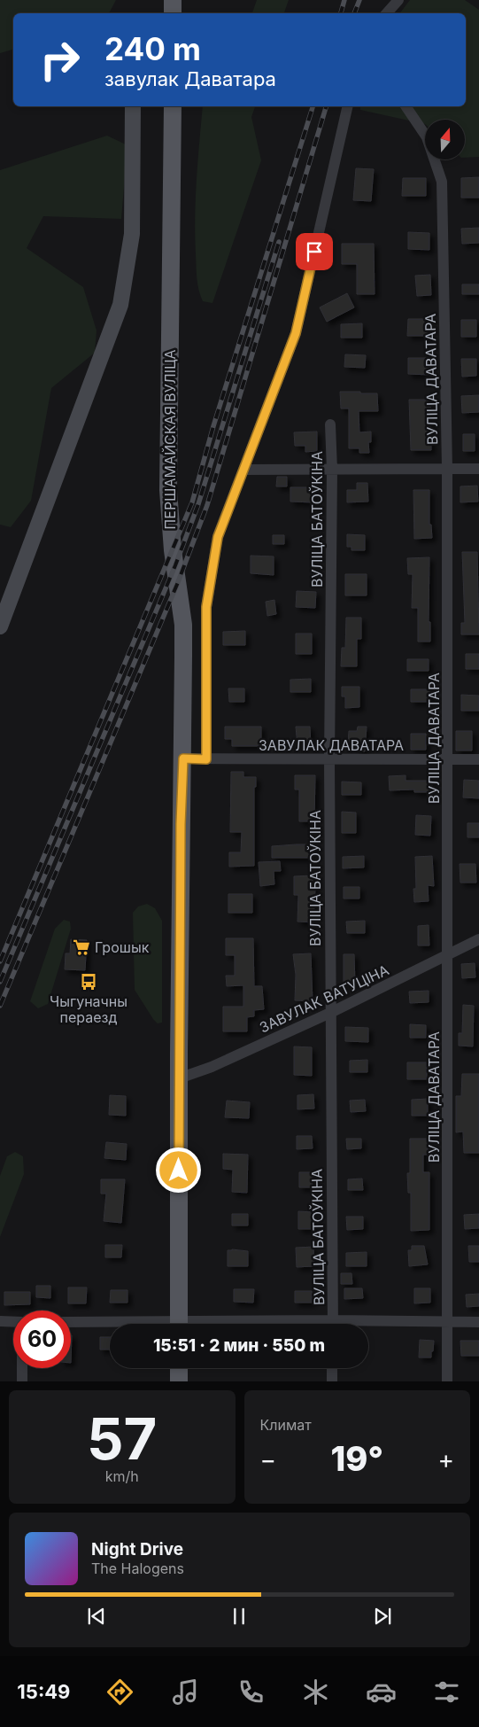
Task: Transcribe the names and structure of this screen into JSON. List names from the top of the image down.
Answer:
{
  "streets": {
    "main road": ["ПЕРШАМАЙСКАЯ ВУЛІЦА"],
    "street": [
      "ВУЛІЦА ДАВАТАРА",
      "ВУЛІЦА БАТОЎКІНА",
      "ЗАВУЛАК ДАВАТАРА",
      "ЗАВУЛАК ВАТУЦІНА"
    ]
  },
  "crossings": [
    ["ВУЛІЦА ДАВАТАРА", "ЗАВУЛАК ДАВАТАРА"],
    ["ВУЛІЦА ДАВАТАРА", "ЗАВУЛАК ВАТУЦІНА"],
    ["ПЕРШАМАЙСКАЯ ВУЛІЦА", "ЗАВУЛАК ДАВАТАРА"],
    ["ПЕРШАМАЙСКАЯ ВУЛІЦА", "ЗАВУЛАК ВАТУЦІНА"],
    ["ВУЛІЦА БАТОЎКІНА", "ЗАВУЛАК ДАВАТАРА"],
    ["ВУЛІЦА БАТОЎКІНА", "ЗАВУЛАК ВАТУЦІНА"]
  ],
  "places": {
    "supermarket": ["Грошык"],
    "bus stop": ["Чыгуначны пераезд"]
  },
  "north": "top",
  "page": {
    "turn": ["240 m", "завулак Даватара"],
    "limit": "60",
    "trip": "15:51 · 2 мин · 550 m",
    "tile": [
      ["57", "km/h"],
      "Климат"
    ],
    "heat": ["−", "19°", "+"],
    "song": ["Night Drive", "The Halogens"],
    "tabs": "15:49"
  }
}
